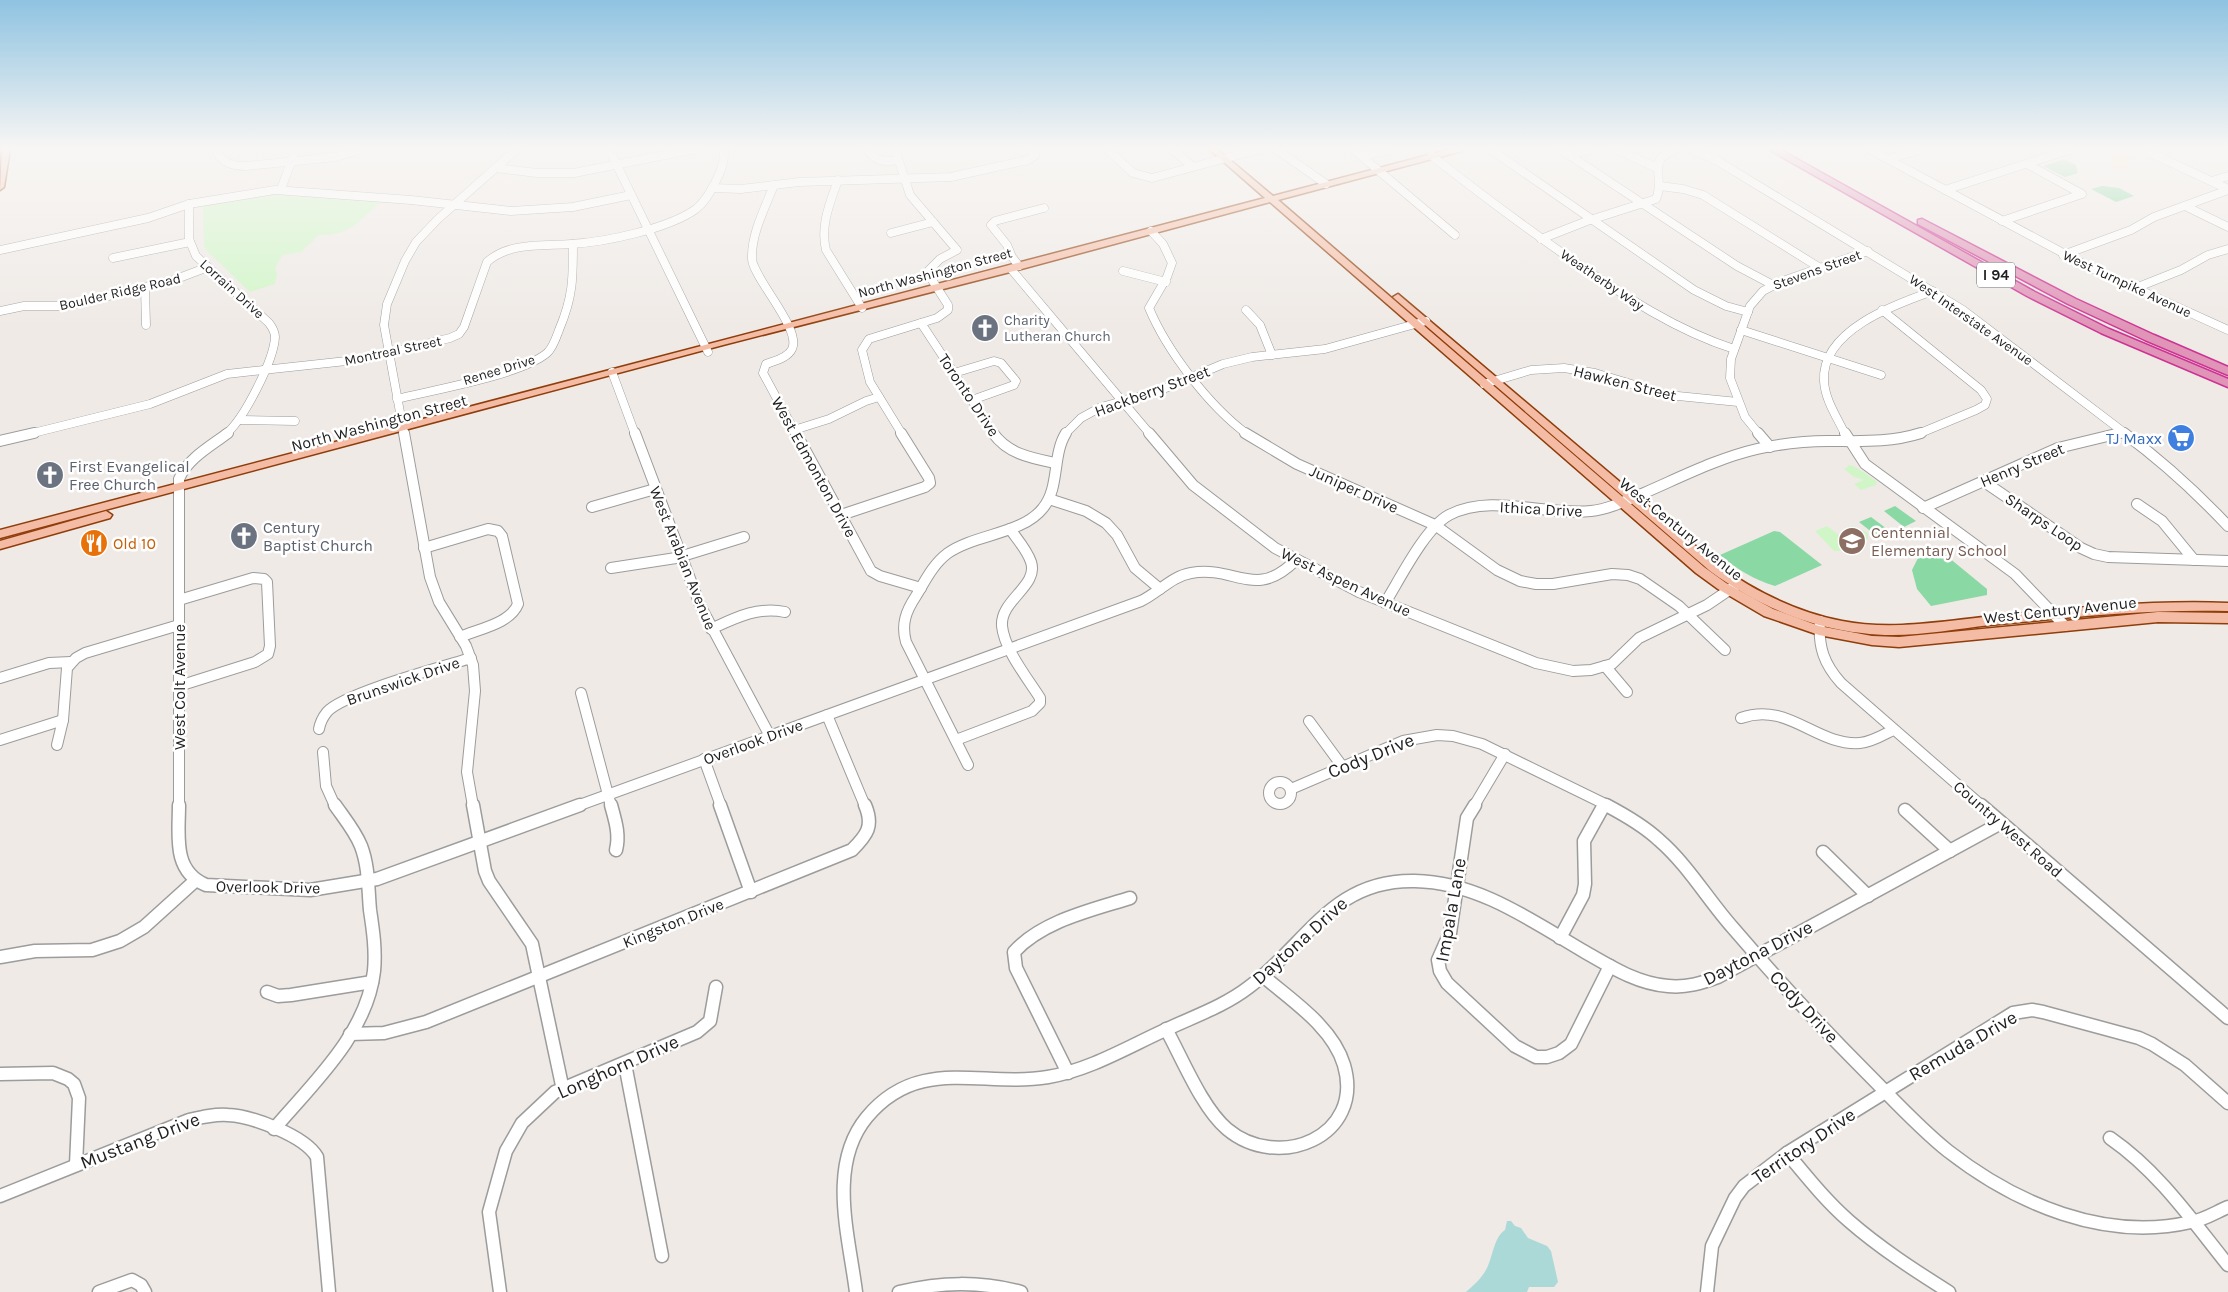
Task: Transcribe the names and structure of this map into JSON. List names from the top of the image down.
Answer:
{
  "streets": {
    "highway": ["I 94"],
    "main road": ["North Washington Street", "West Century Avenue"],
    "street": [
      "Stevens Street",
      "Weatherby Way",
      "West Turnpike Avenue",
      "Lorrain Drive",
      "Boulder Ridge Road",
      "West Interstate Avenue",
      "Montreal Street",
      "Renee Drive",
      "Hawken Street",
      "Hackberry Street",
      "Toronto Drive",
      "Henry Street",
      "West Edmonton Drive",
      "Juniper Drive",
      "Ithica Drive",
      "Sharps Loop",
      "West Arabian Avenue",
      "West Aspen Avenue",
      "Brunswick Drive",
      "West Colt Avenue",
      "Overlook Drive",
      "Cody Drive",
      "Country West Road",
      "Impala Lane",
      "Kingston Drive",
      "Daytona Drive",
      "Remuda Drive",
      "Longhorn Drive",
      "Mustang Drive",
      "Territory Drive"
    ]
  },
  "crossings": [
    ["Stevens Street", "Weatherby Way"],
    ["Stevens Street", "West Interstate Avenue"],
    ["Stevens Street", "Hawken Street"],
    ["Stevens Street", "Ithica Drive"],
    ["North Washington Street", "Lorrain Drive"],
    ["North Washington Street", "West Edmonton Drive"],
    ["North Washington Street", "Juniper Drive"],
    ["North Washington Street", "West Arabian Avenue"],
    ["North Washington Street", "West Aspen Avenue"],
    ["North Washington Street", "West Colt Avenue"],
    ["Lorrain Drive", "Boulder Ridge Road"],
    ["Lorrain Drive", "Montreal Street"],
    ["Lorrain Drive", "West Colt Avenue"],
    ["West Interstate Avenue", "Henry Street"],
    ["Montreal Street", "Renee Drive"],
    ["Hawken Street", "West Century Avenue"],
    ["Hackberry Street", "Toronto Drive"],
    ["Hackberry Street", "Juniper Drive"],
    ["Hackberry Street", "West Century Avenue"],
    ["Hackberry Street", "West Aspen Avenue"],
    ["Henry Street", "Sharps Loop"],
    ["Juniper Drive", "Ithica Drive"],
    ["Juniper Drive", "West Aspen Avenue"],
    ["Ithica Drive", "West Century Avenue"],
    ["Ithica Drive", "West Aspen Avenue"],
    ["West Century Avenue", "West Aspen Avenue"],
    ["West Century Avenue", "Country West Road"],
    ["West Arabian Avenue", "Overlook Drive"],
    ["West Aspen Avenue", "Overlook Drive"],
    ["West Colt Avenue", "Overlook Drive"],
    ["Overlook Drive", "Kingston Drive"],
    ["Cody Drive", "Impala Lane"],
    ["Cody Drive", "Daytona Drive"],
    ["Cody Drive", "Remuda Drive"],
    ["Cody Drive", "Territory Drive"],
    ["Country West Road", "Daytona Drive"],
    ["Impala Lane", "Daytona Drive"],
    ["Remuda Drive", "Territory Drive"]
  ],
  "places": {
    "church": ["Charity Lutheran Church", "First Evangelical Free Church", "Century Baptist Church"],
    "supermarket": ["TJ Maxx"],
    "school or university": ["Centennial Elementary School"],
    "restaurant": ["Old 10"]
  }
}
